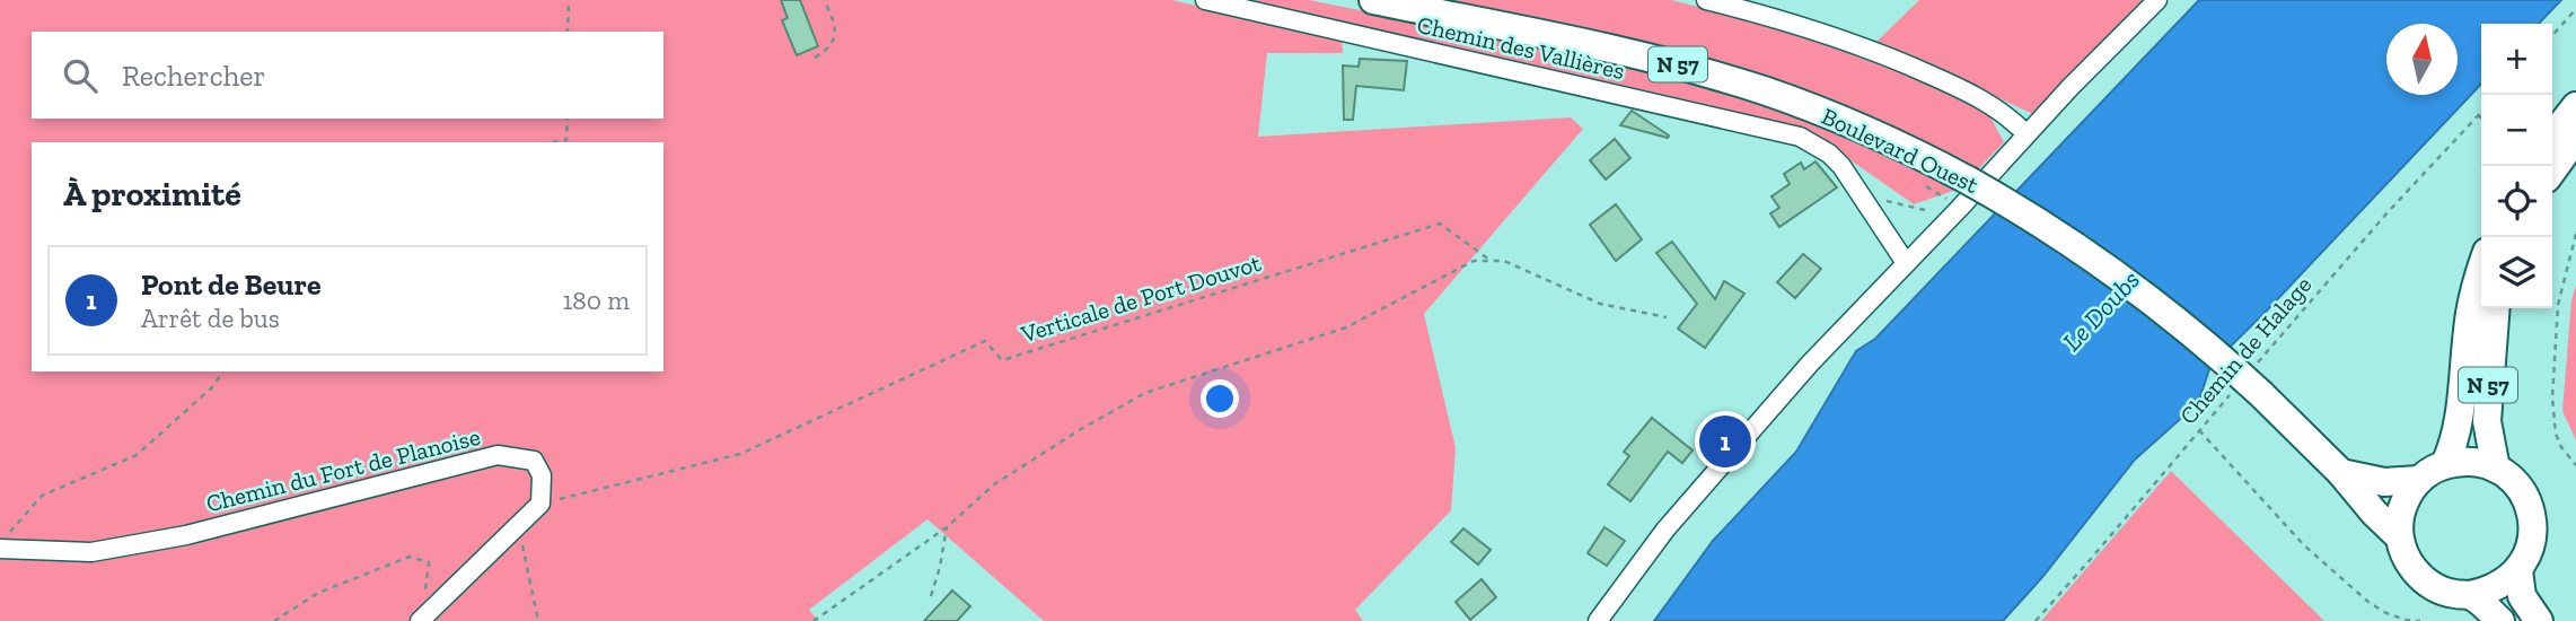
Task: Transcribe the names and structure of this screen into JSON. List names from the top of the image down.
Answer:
{
  "streets": {
    "main road": ["N 57", "Boulevard Ouest"],
    "street": ["Chemin des Vallières", "Chemin du Fort de Planoise"],
    "path": ["Verticale de Port Douvot", "Chemin de Halage"]
  },
  "crossings": [
    ["N 57", "Boulevard Ouest"],
    ["Boulevard Ouest", "Chemin de Halage"],
    ["Verticale de Port Douvot", "Chemin du Fort de Planoise"]
  ],
  "water": ["Le Doubs"],
  "north": "top",
  "page": {
    "map_buttons": ["+", "−"],
    "search": "Rechercher",
    "heading": "À proximité",
    "list": [
      {
        "mark": "1",
        "name": "Pont de Beure",
        "note": "Arrêt de bus",
        "value": "180 m"
      }
    ],
    "pins": "1"
  }
}
